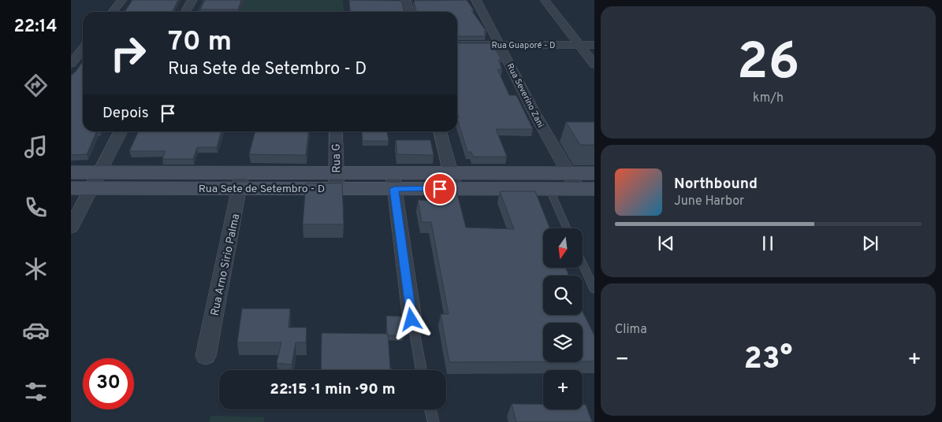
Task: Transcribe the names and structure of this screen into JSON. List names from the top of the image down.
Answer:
{
  "streets": {
    "street": [
      "Rua Guaporé - D",
      "Rua Severino Zani",
      "Rua G",
      "Rua Sete de Setembro - D",
      "Rua Arno Sirio Palma"
    ]
  },
  "crossings": [
    ["Rua Guaporé - D", "Rua Severino Zani"],
    ["Rua Severino Zani", "Rua Sete de Setembro - D"],
    ["Rua G", "Rua Sete de Setembro - D"],
    ["Rua Sete de Setembro - D", "Rua Arno Sirio Palma"]
  ],
  "north": "bottom",
  "page": {
    "tabs": "22:14",
    "tile": [
      ["26", "km/h"],
      "Clima"
    ],
    "turn": ["70 m", "Rua Sete de Setembro - D"],
    "then": "Depois",
    "song": ["Northbound", "June Harbor"],
    "map_buttons": "+",
    "heat": ["−", "23°", "+"],
    "limit": "30",
    "trip": "22:15 · 1 min · 90 m"
  }
}
